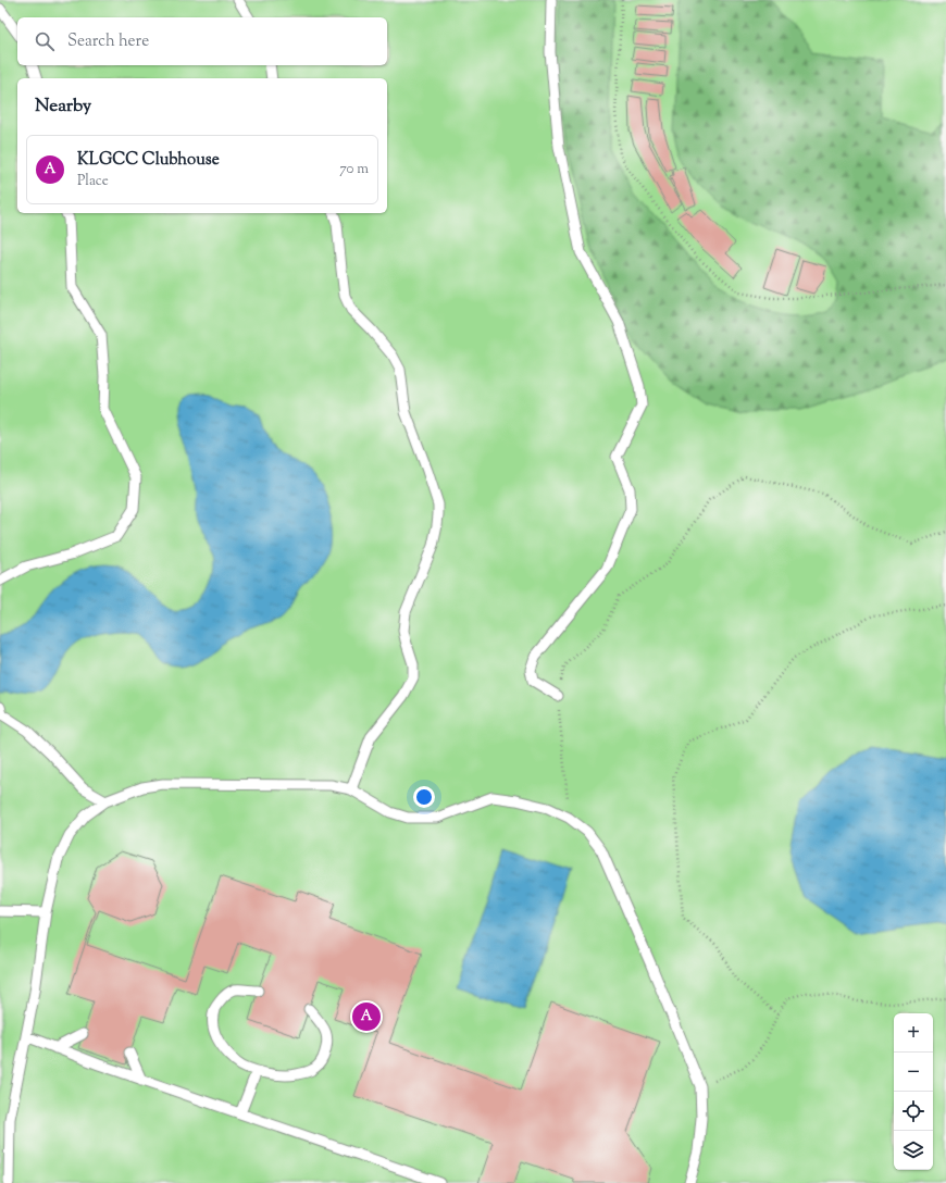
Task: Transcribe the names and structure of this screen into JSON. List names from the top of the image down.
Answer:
{
  "page": {
    "search": "Search here",
    "heading": "Nearby",
    "list": [
      {
        "mark": "A",
        "name": "KLGCC Clubhouse",
        "note": "Place",
        "value": "70 m"
      }
    ],
    "pins": "A",
    "map_buttons": ["+", "−"]
  }
}
